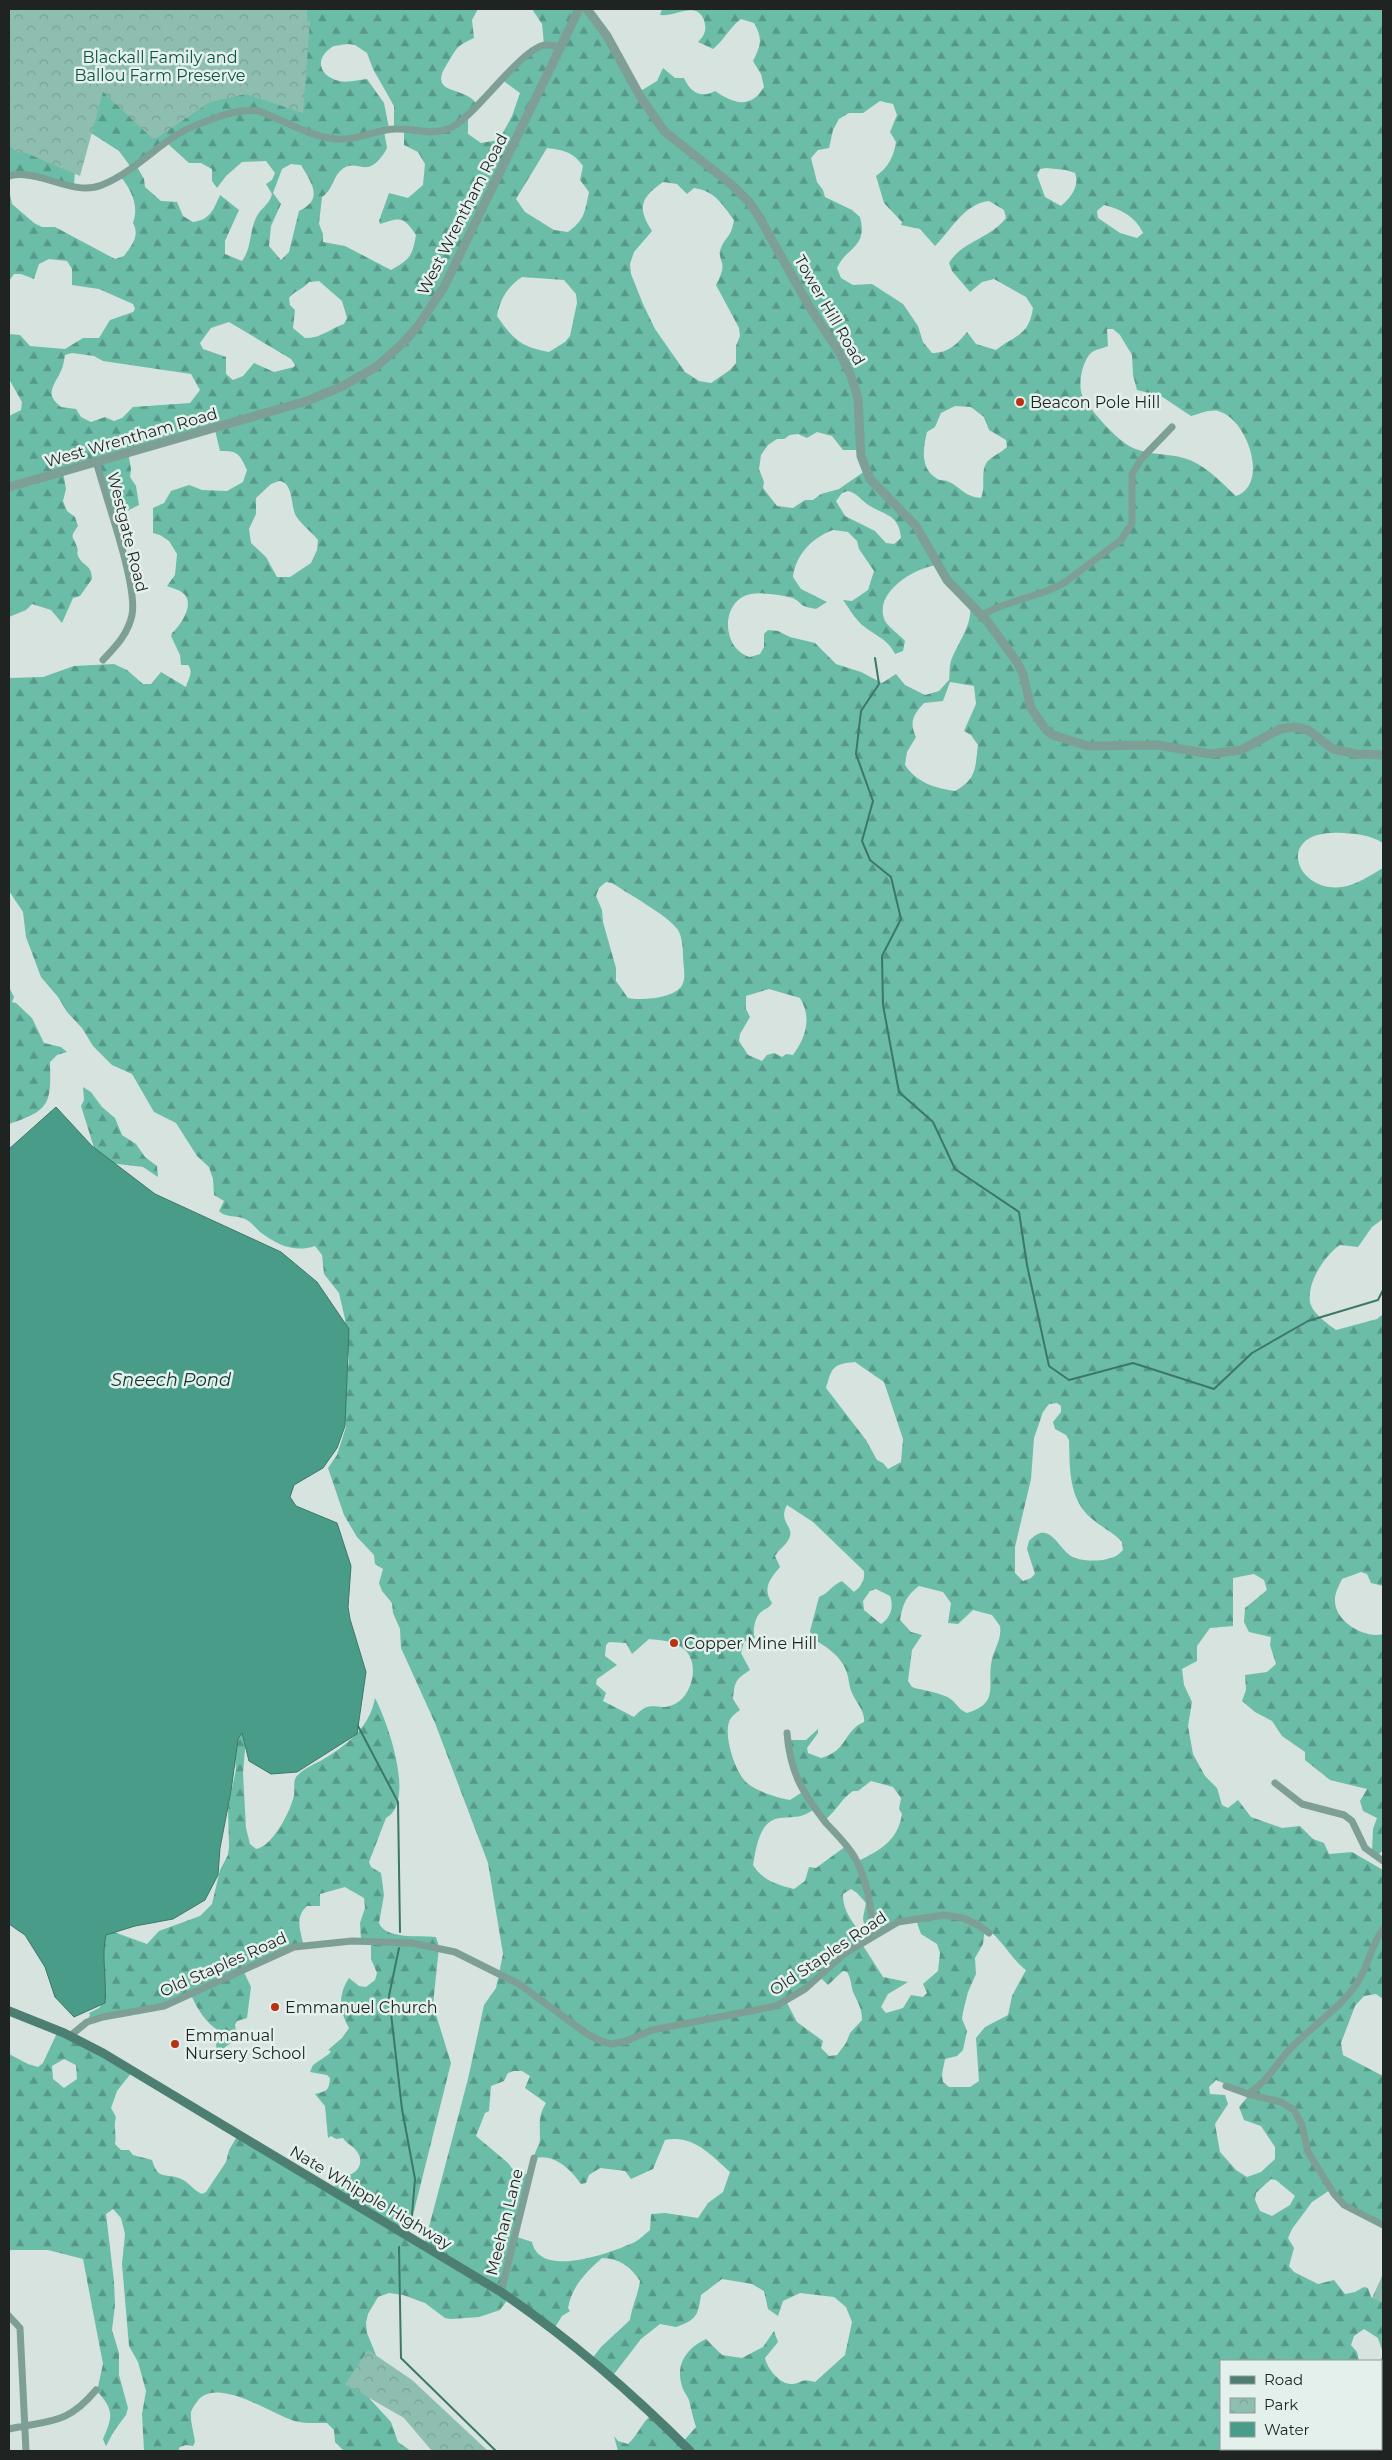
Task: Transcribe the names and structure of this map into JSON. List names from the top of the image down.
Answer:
{
  "streets": {
    "main road": ["Nate Whipple Highway"],
    "street": [
      "West Wrentham Road",
      "Tower Hill Road",
      "Westgate Road",
      "Old Staples Road",
      "Meehan Lane"
    ]
  },
  "crossings": [
    ["West Wrentham Road", "Westgate Road"],
    ["Old Staples Road", "Nate Whipple Highway"],
    ["Nate Whipple Highway", "Meehan Lane"]
  ],
  "water": ["Sneech Pond"],
  "parks": ["Blackall Family and Ballou Farm Preserve"],
  "places": [
    "Beacon Pole Hill",
    "Copper Mine Hill",
    "Emmanuel Church",
    "Emmanual Nursery School"
  ],
  "legend": ["Road", "Park", "Water"]
}
